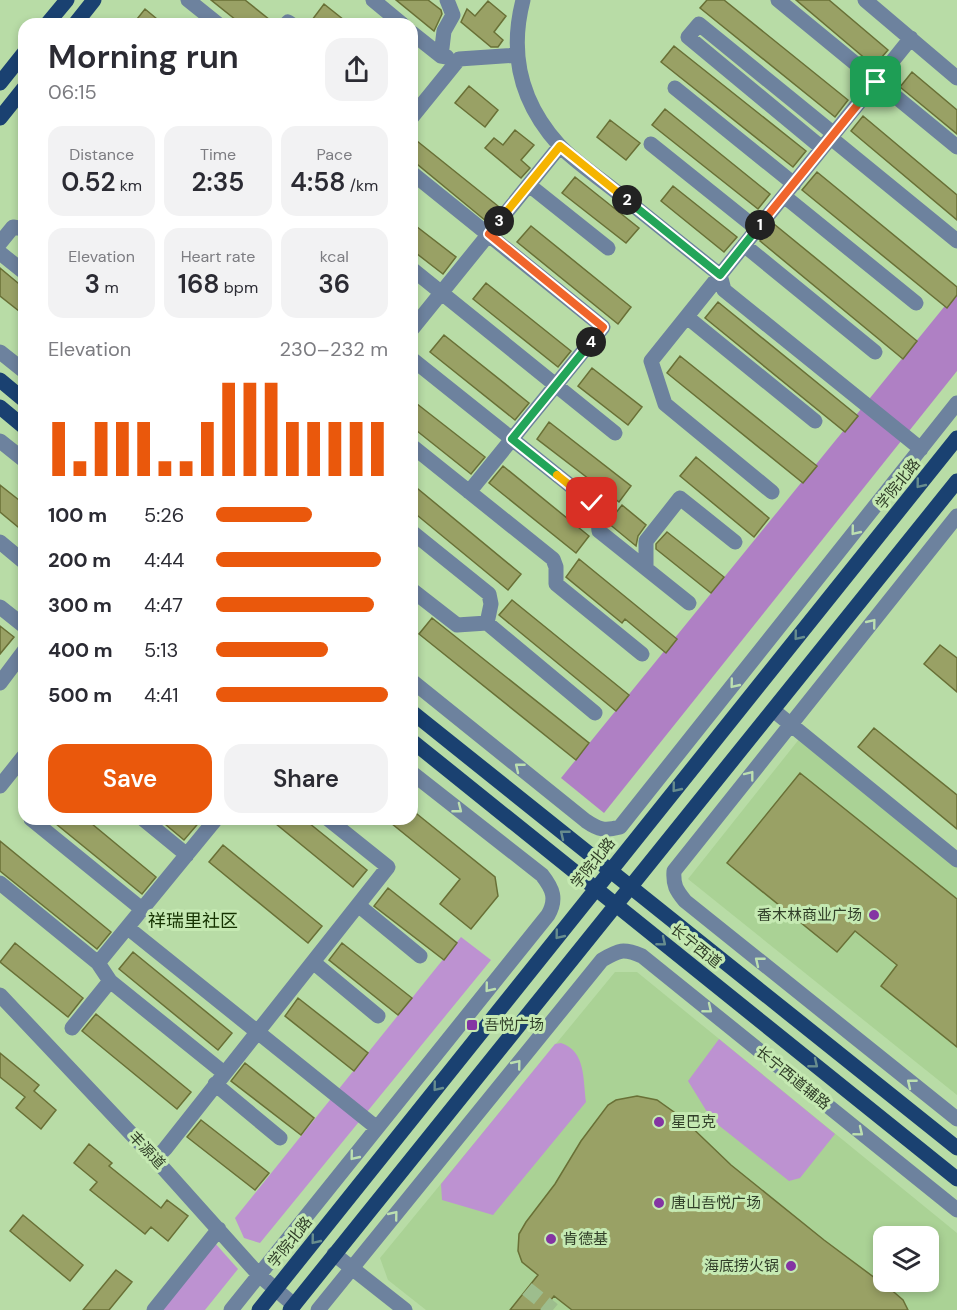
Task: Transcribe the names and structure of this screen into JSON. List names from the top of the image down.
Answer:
{
  "streets": {
    "main road": ["学院北路", "长宁西道"],
    "street": ["长宁西道辅路", "丰源道"]
  },
  "crossings": [
    ["学院北路", "长宁西道"],
    ["学院北路", "丰源道"]
  ],
  "districts": ["祥瑞里社区"],
  "places": {
    "other": [
      "香木林商业广场",
      "星巴克",
      "唐山吾悦广场",
      "肯德基",
      "海底捞火锅"
    ],
    "transit": ["吾悦广场"]
  },
  "page": {
    "heading": ["Morning run", "06:15"],
    "stats": [
      ["Distance", "0.52 km"],
      ["Time", "2:35"],
      ["Pace", "4:58 /km"],
      ["Elevation", "3 m"],
      ["Heart rate", "168 bpm"],
      ["kcal", "36"]
    ],
    "pins": [
      "2",
      "3",
      "1",
      "4"
    ],
    "chart": ["Elevation", "230–232 m"],
    "list": [
      {
        "name": "100 m",
        "note": "5:26"
      },
      {
        "name": "200 m",
        "note": "4:44"
      },
      {
        "name": "300 m",
        "note": "4:47"
      },
      {
        "name": "400 m",
        "note": "5:13"
      },
      {
        "name": "500 m",
        "note": "4:41"
      }
    ],
    "buttons": ["Save", "Share"]
  }
}
